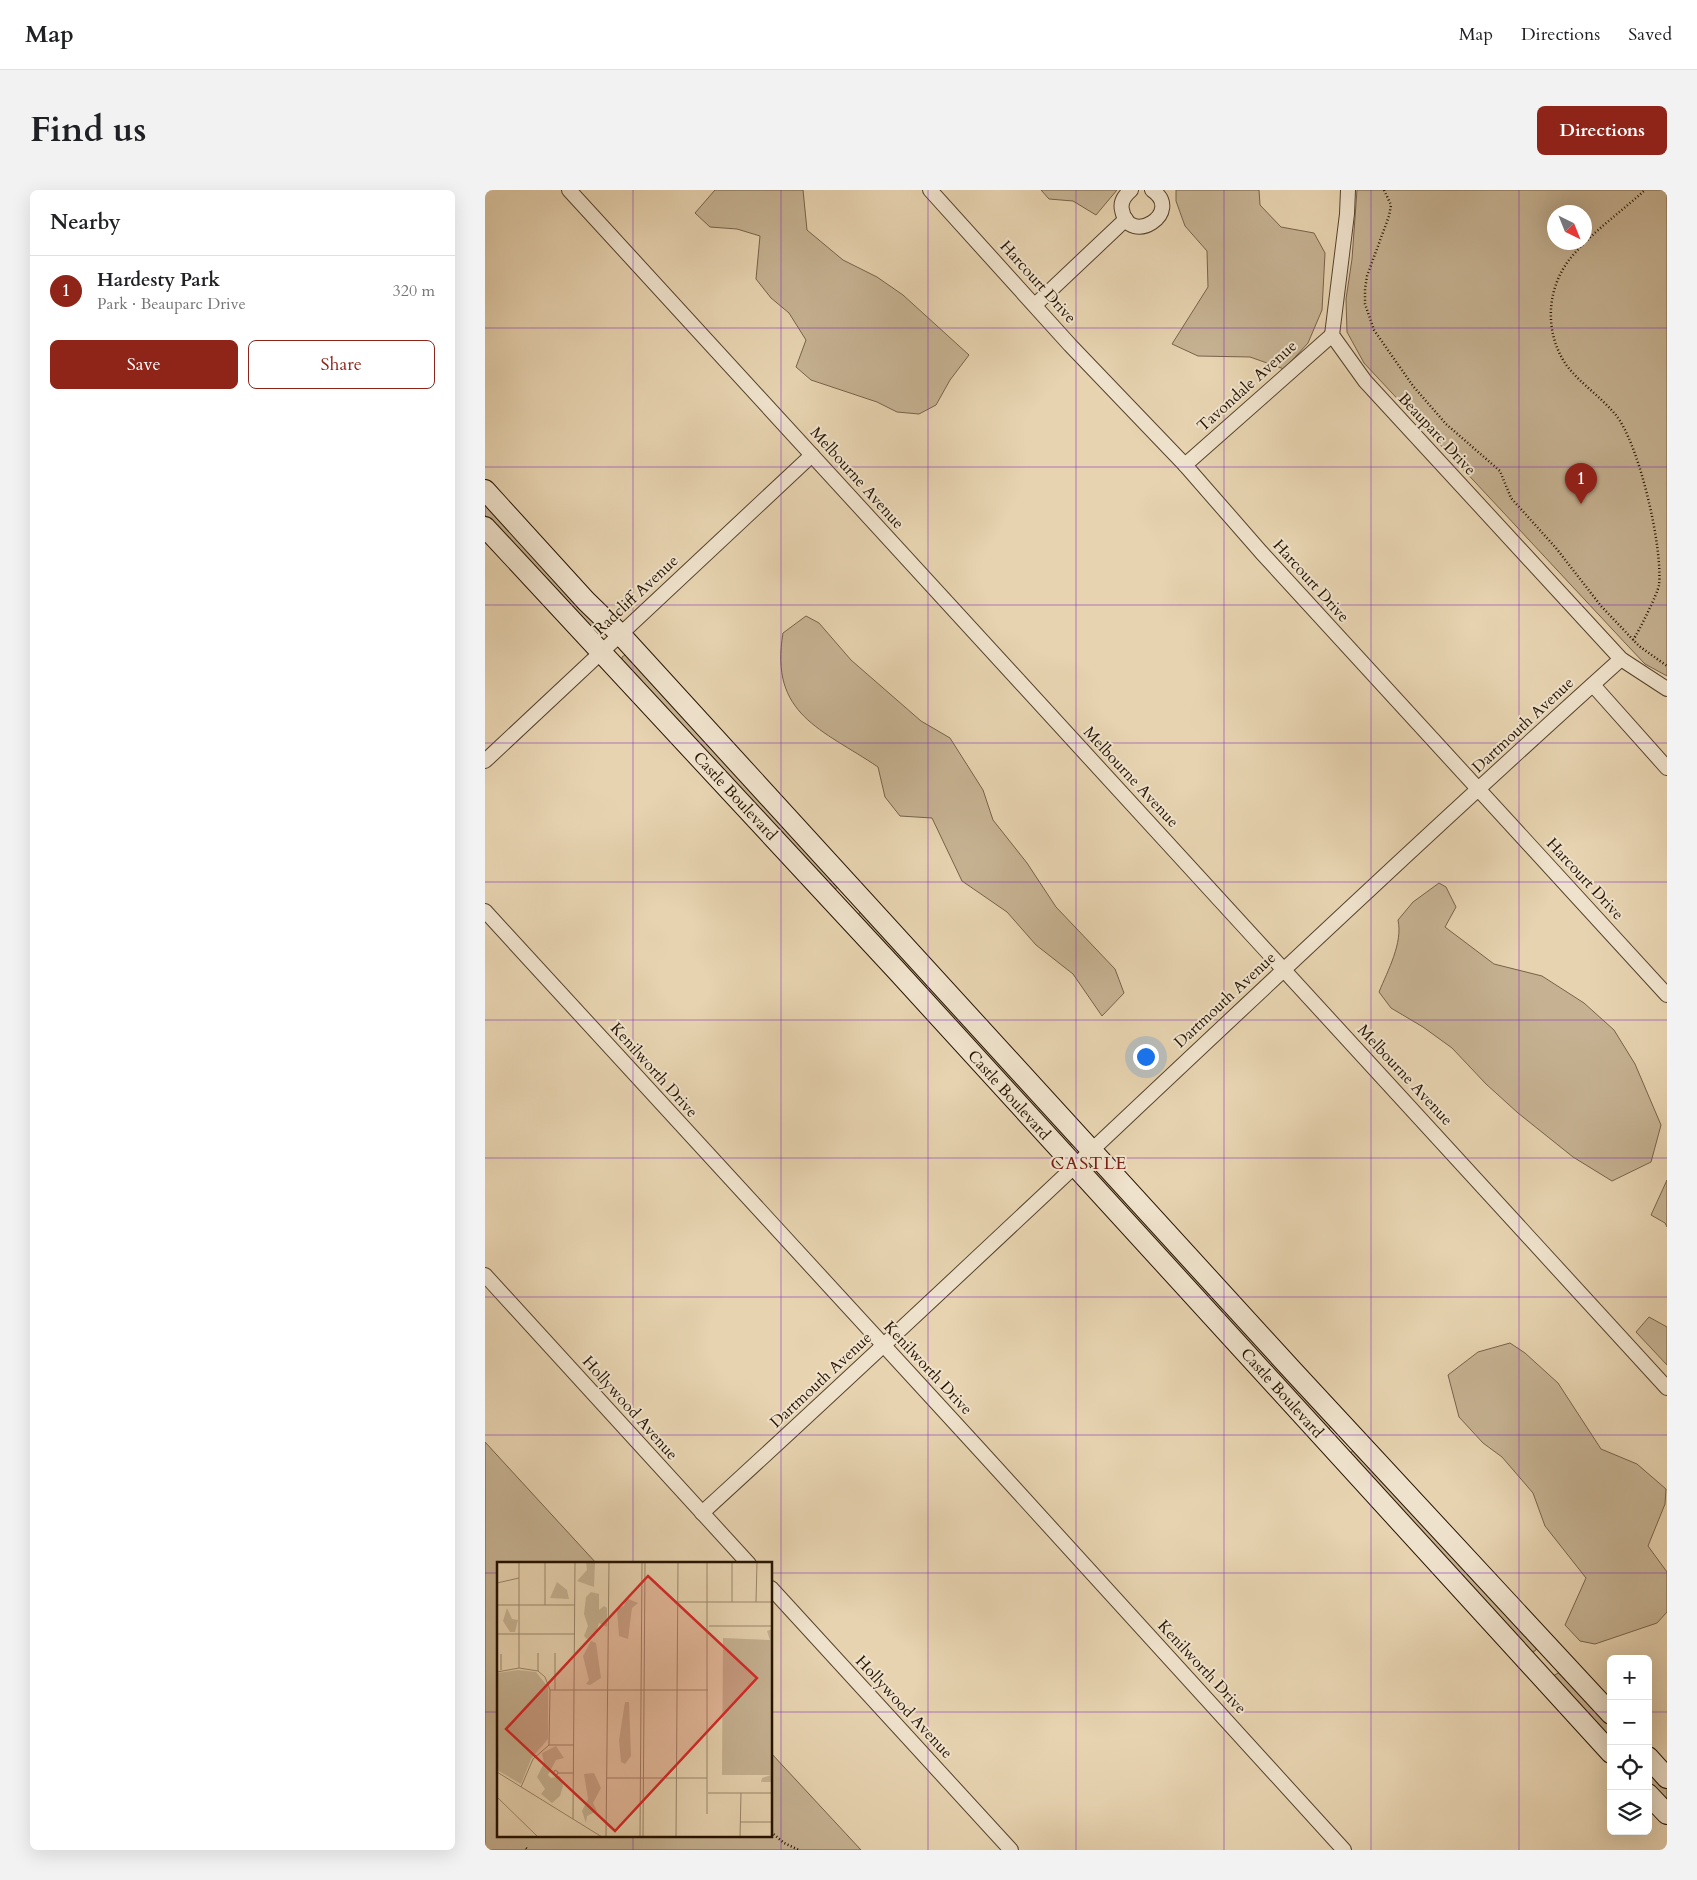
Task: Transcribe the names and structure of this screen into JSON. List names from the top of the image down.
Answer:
{
  "streets": {
    "street": [
      "Harcourt Drive",
      "Tavondale Avenue",
      "Beauparc Drive",
      "Melbourne Avenue",
      "Radcliff Avenue",
      "Dartmouth Avenue",
      "Castle Boulevard",
      "Kenilworth Drive",
      "Hollywood Avenue"
    ]
  },
  "crossings": [
    ["Harcourt Drive", "Tavondale Avenue"],
    ["Harcourt Drive", "Dartmouth Avenue"],
    ["Tavondale Avenue", "Beauparc Drive"],
    ["Beauparc Drive", "Dartmouth Avenue"],
    ["Melbourne Avenue", "Radcliff Avenue"],
    ["Melbourne Avenue", "Dartmouth Avenue"],
    ["Radcliff Avenue", "Castle Boulevard"],
    ["Dartmouth Avenue", "Castle Boulevard"],
    ["Dartmouth Avenue", "Kenilworth Drive"],
    ["Dartmouth Avenue", "Hollywood Avenue"]
  ],
  "districts": ["CASTLE"],
  "north": "bottom right",
  "page": {
    "header": "Map",
    "nav": ["Map", "Directions", "Saved"],
    "title": "Find us",
    "buttons": [
      "Directions",
      ["Save", "Share"]
    ],
    "heading": "Nearby",
    "list": [
      {
        "mark": "1",
        "name": "Hardesty Park",
        "note": "Park · Beauparc Drive",
        "value": "320 m"
      }
    ],
    "pins": "1",
    "map_buttons": ["+", "−"]
  }
}
